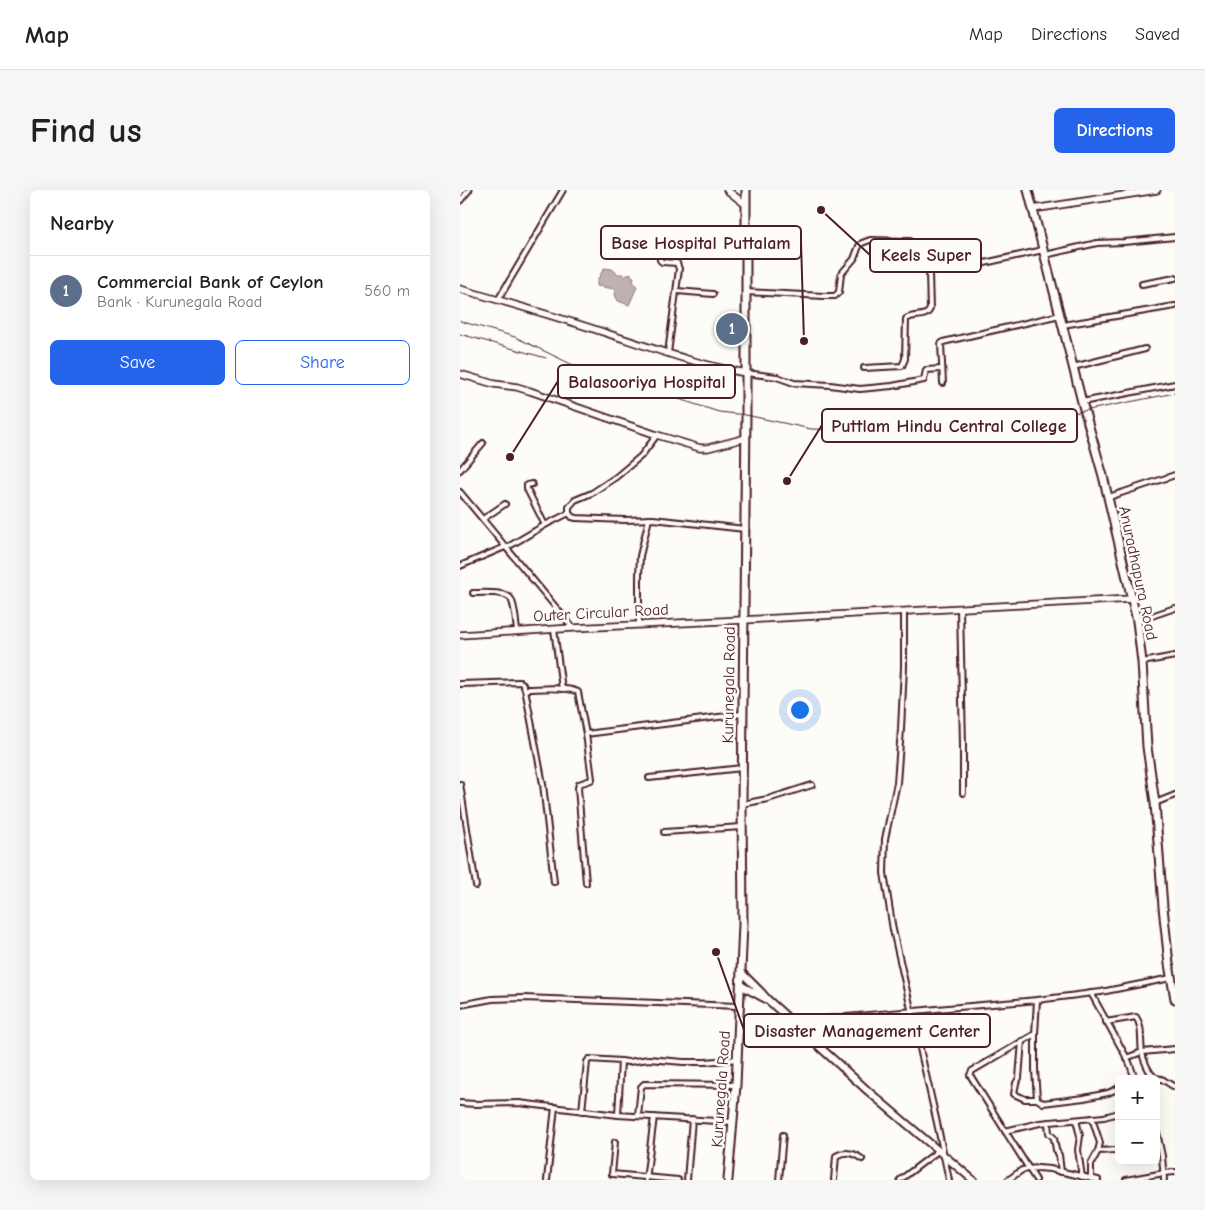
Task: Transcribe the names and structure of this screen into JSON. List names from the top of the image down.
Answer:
{
  "streets": {
    "highway": ["Anuradhapura Road", "Kurunegala Road"],
    "street": ["Outer Circular Road"]
  },
  "crossings": [
    ["Anuradhapura Road", "Outer Circular Road"],
    ["Outer Circular Road", "Kurunegala Road"]
  ],
  "places": [
    "Keels Super",
    "Base Hospital Puttalam",
    "Balasooriya Hospital",
    "Puttlam Hindu Central College",
    "Disaster Management Center"
  ],
  "page": {
    "header": "Map",
    "nav": ["Map", "Directions", "Saved"],
    "buttons": [
      "Directions",
      ["Save", "Share"]
    ],
    "title": "Find us",
    "heading": "Nearby",
    "list": [
      {
        "mark": "1",
        "name": "Commercial Bank of Ceylon",
        "note": "Bank · Kurunegala Road",
        "value": "560 m"
      }
    ],
    "pins": "1",
    "map_buttons": ["+", "−"]
  }
}
